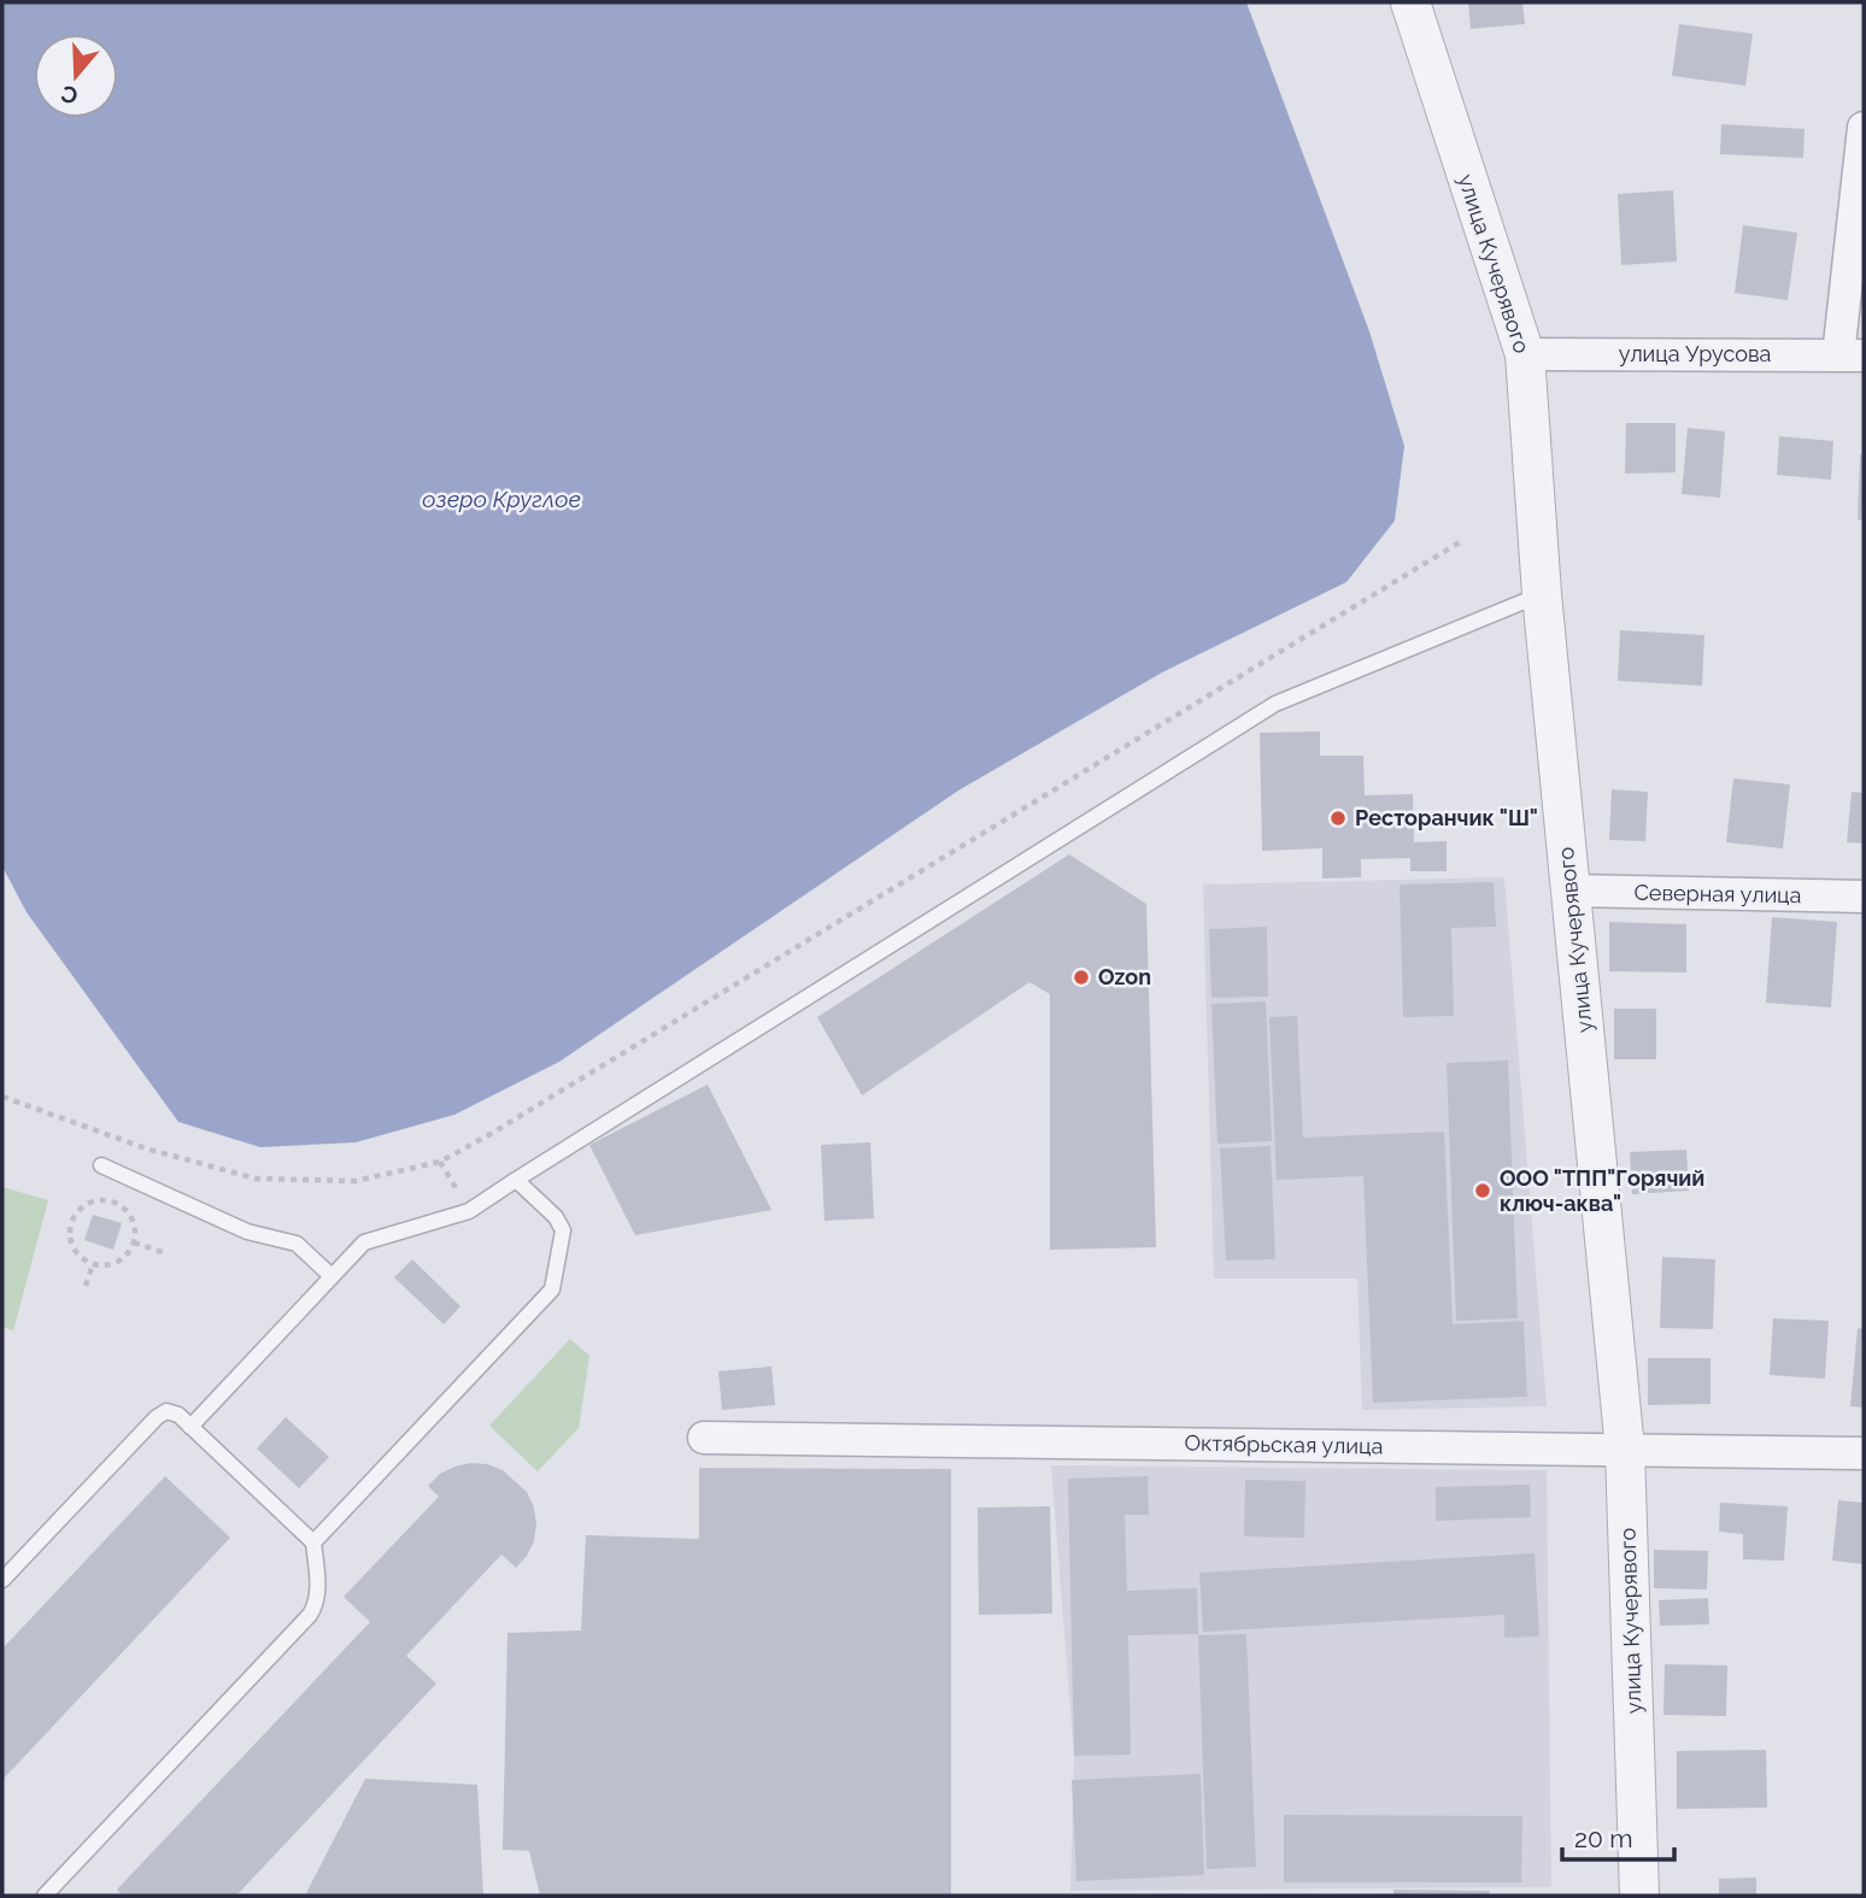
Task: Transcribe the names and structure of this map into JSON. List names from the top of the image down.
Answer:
{
  "streets": {
    "street": [
      "улица Кучерявого",
      "улица Урусова",
      "Северная улица",
      "Октябрьская улица"
    ]
  },
  "crossings": [
    ["улица Кучерявого", "улица Урусова"],
    ["улица Кучерявого", "Северная улица"],
    ["улица Кучерявого", "Октябрьская улица"]
  ],
  "water": ["озеро Круглое"],
  "places": ["Ресторанчик \"Ш\"", "Ozon", "ООО \"ТПП\"Горячий ключ-аква\""],
  "scale_bar": "20 m",
  "north": "bottom"
}
